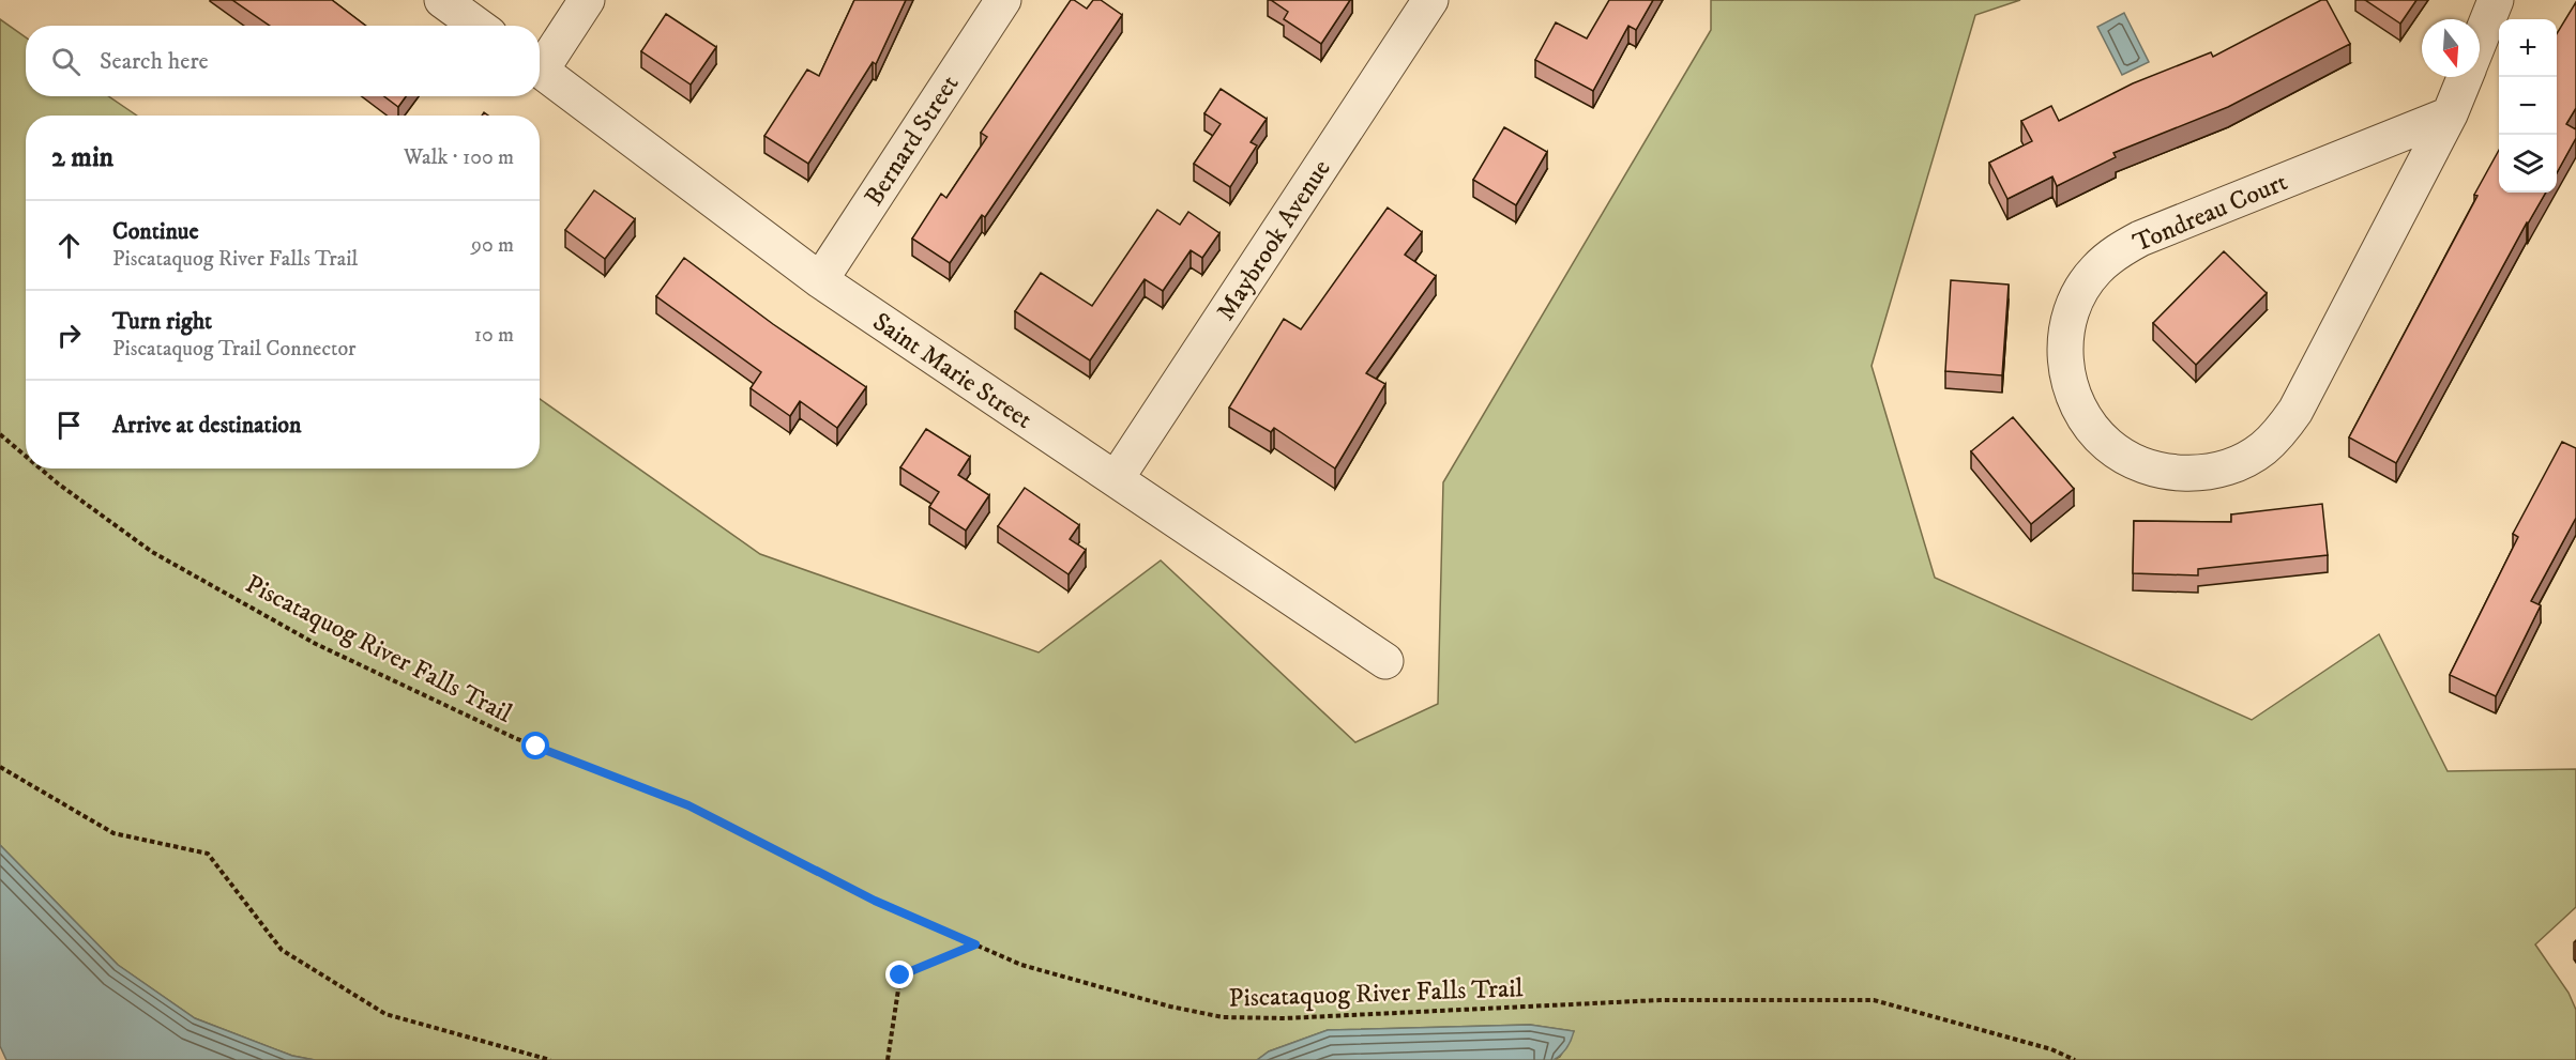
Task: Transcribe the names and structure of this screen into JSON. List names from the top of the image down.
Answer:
{
  "streets": {
    "street": [
      "Bernard Street",
      "Tondreau Court",
      "Maybrook Avenue",
      "Saint Marie Street"
    ],
    "path": ["Piscataquog River Falls Trail"]
  },
  "crossings": [
    ["Bernard Street", "Saint Marie Street"],
    ["Maybrook Avenue", "Saint Marie Street"]
  ],
  "north": "bottom",
  "page": {
    "map_buttons": ["+", "−"],
    "search": "Search here",
    "heading": ["2 min", "Walk · 100 m"],
    "list": [
      ["Continue", "Piscataquog River Falls Trail", "90 m"],
      ["Turn right", "Piscataquog Trail Connector", "10 m"],
      "Arrive at destination"
    ]
  }
}
